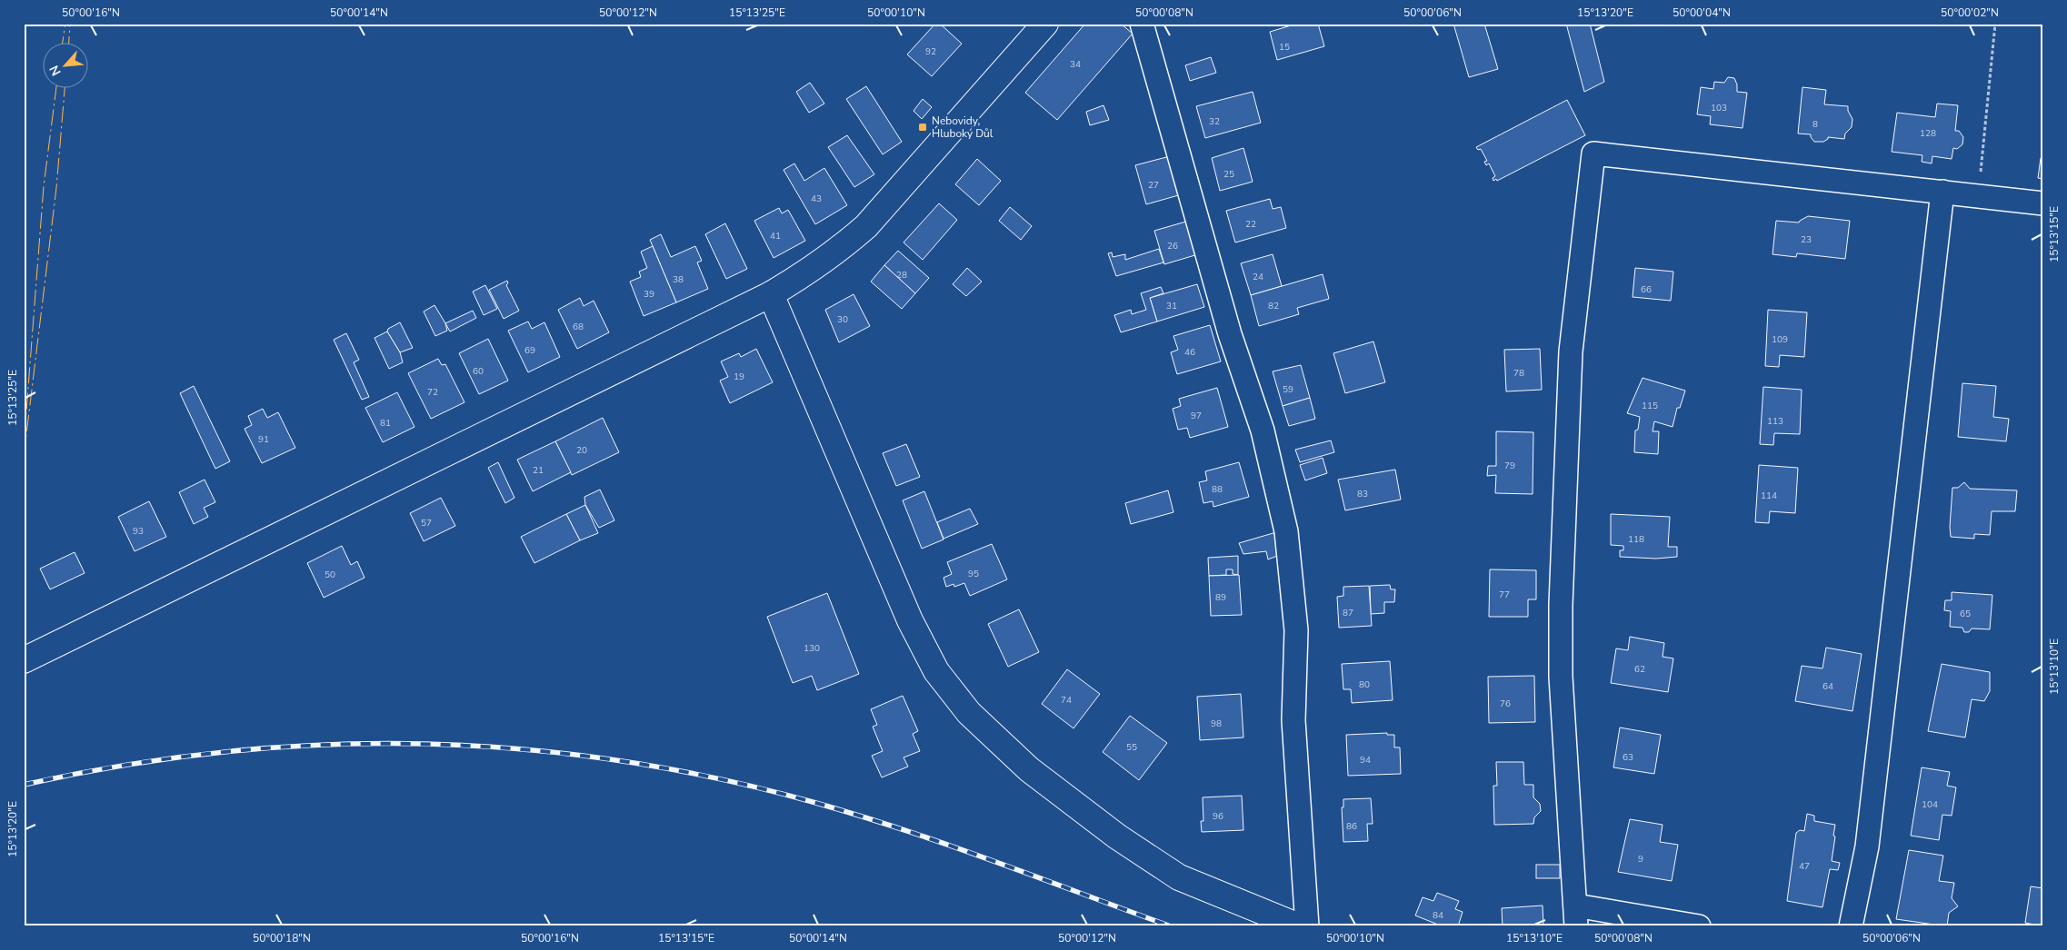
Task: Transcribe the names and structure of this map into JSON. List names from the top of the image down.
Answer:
{
  "places": {
    "transit": ["Nebovidy, Hluboký Důl"]
  },
  "house_numbers": [
    "15",
    "92",
    "34",
    "103",
    "32",
    "8",
    "128",
    "25",
    "27",
    "43",
    "22",
    "41",
    "23",
    "26",
    "28",
    "24",
    "38",
    "66",
    "39",
    "31",
    "82",
    "30",
    "68",
    "109",
    "69",
    "46",
    "60",
    "78",
    "19",
    "59",
    "72",
    "115",
    "97",
    "113",
    "81",
    "91",
    "20",
    "79",
    "21",
    "88",
    "83",
    "114",
    "57",
    "93",
    "118",
    "95",
    "50",
    "77",
    "89",
    "87",
    "65",
    "130",
    "62",
    "80",
    "64",
    "74",
    "76",
    "98",
    "55",
    "63",
    "94",
    "104",
    "96",
    "86",
    "9",
    "47",
    "84"
  ],
  "north": "bottom left",
  "coordinates": [
    "50°00'16\"N",
    "50°00'14\"N",
    "50°00'12\"N",
    "15°13'25\"E",
    "50°00'10\"N",
    "50°00'08\"N",
    "50°00'06\"N",
    "15°13'20\"E",
    "50°00'04\"N",
    "50°00'02\"N",
    "15°13'15\"E",
    "15°13'10\"E",
    "50°00'18\"N"
  ]
}
